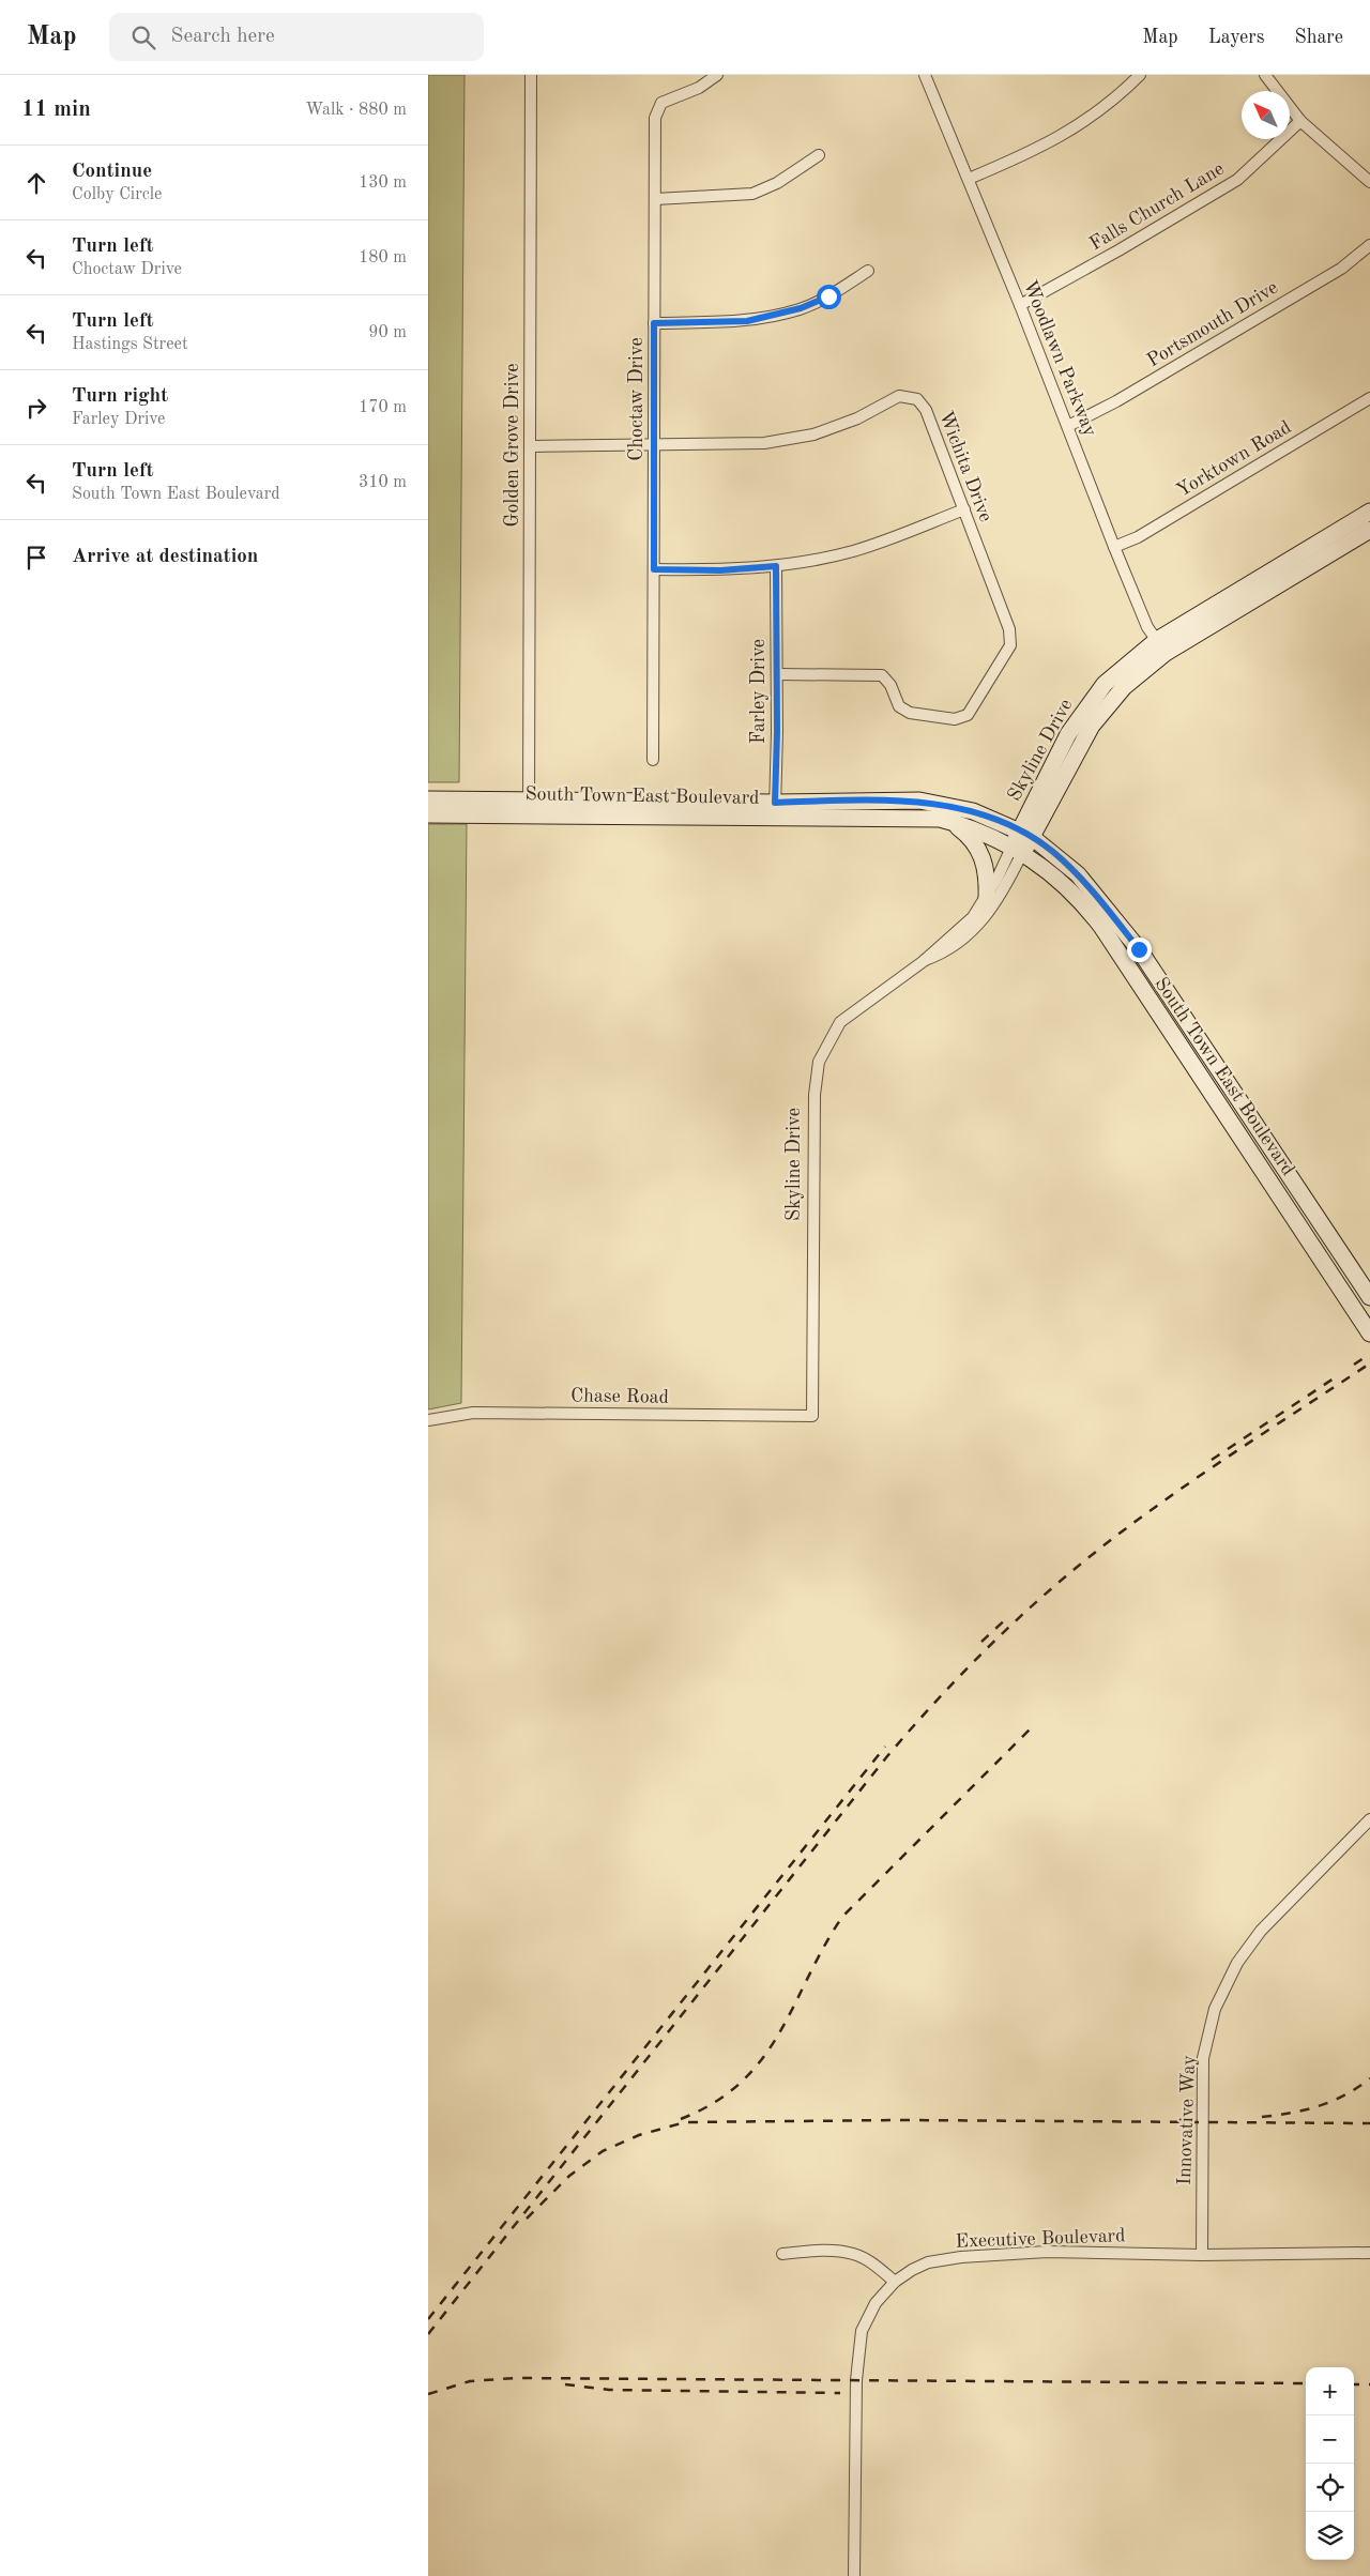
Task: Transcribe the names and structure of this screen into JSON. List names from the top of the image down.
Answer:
{
  "streets": {
    "main road": ["Skyline Drive", "South Town East Boulevard"],
    "street": [
      "Falls Church Lane",
      "Portsmouth Drive",
      "Woodlawn Parkway",
      "Choctaw Drive",
      "Golden Grove Drive",
      "Yorktown Road",
      "Wichita Drive",
      "Farley Drive",
      "Chase Road",
      "Innovative Way",
      "Executive Boulevard"
    ]
  },
  "crossings": [
    ["Falls Church Lane", "Woodlawn Parkway"],
    ["Portsmouth Drive", "Woodlawn Parkway"],
    ["Woodlawn Parkway", "Yorktown Road"],
    ["Woodlawn Parkway", "Skyline Drive"],
    ["Choctaw Drive", "Wichita Drive"],
    ["Golden Grove Drive", "Wichita Drive"],
    ["Golden Grove Drive", "South Town East Boulevard"],
    ["Wichita Drive", "Farley Drive"],
    ["Farley Drive", "South Town East Boulevard"],
    ["Skyline Drive", "South Town East Boulevard"],
    ["Skyline Drive", "Chase Road"],
    ["Innovative Way", "Executive Boulevard"]
  ],
  "north": "top left",
  "page": {
    "header": "Map",
    "search": "Search here",
    "nav": ["Map", "Layers", "Share"],
    "heading": ["11 min", "Walk · 880 m"],
    "list": [
      ["Continue", "Colby Circle", "130 m"],
      ["Turn left", "Choctaw Drive", "180 m"],
      ["Turn left", "Hastings Street", "90 m"],
      ["Turn right", "Farley Drive", "170 m"],
      ["Turn left", "South Town East Boulevard", "310 m"],
      "Arrive at destination"
    ],
    "map_buttons": ["+", "−"]
  }
}
